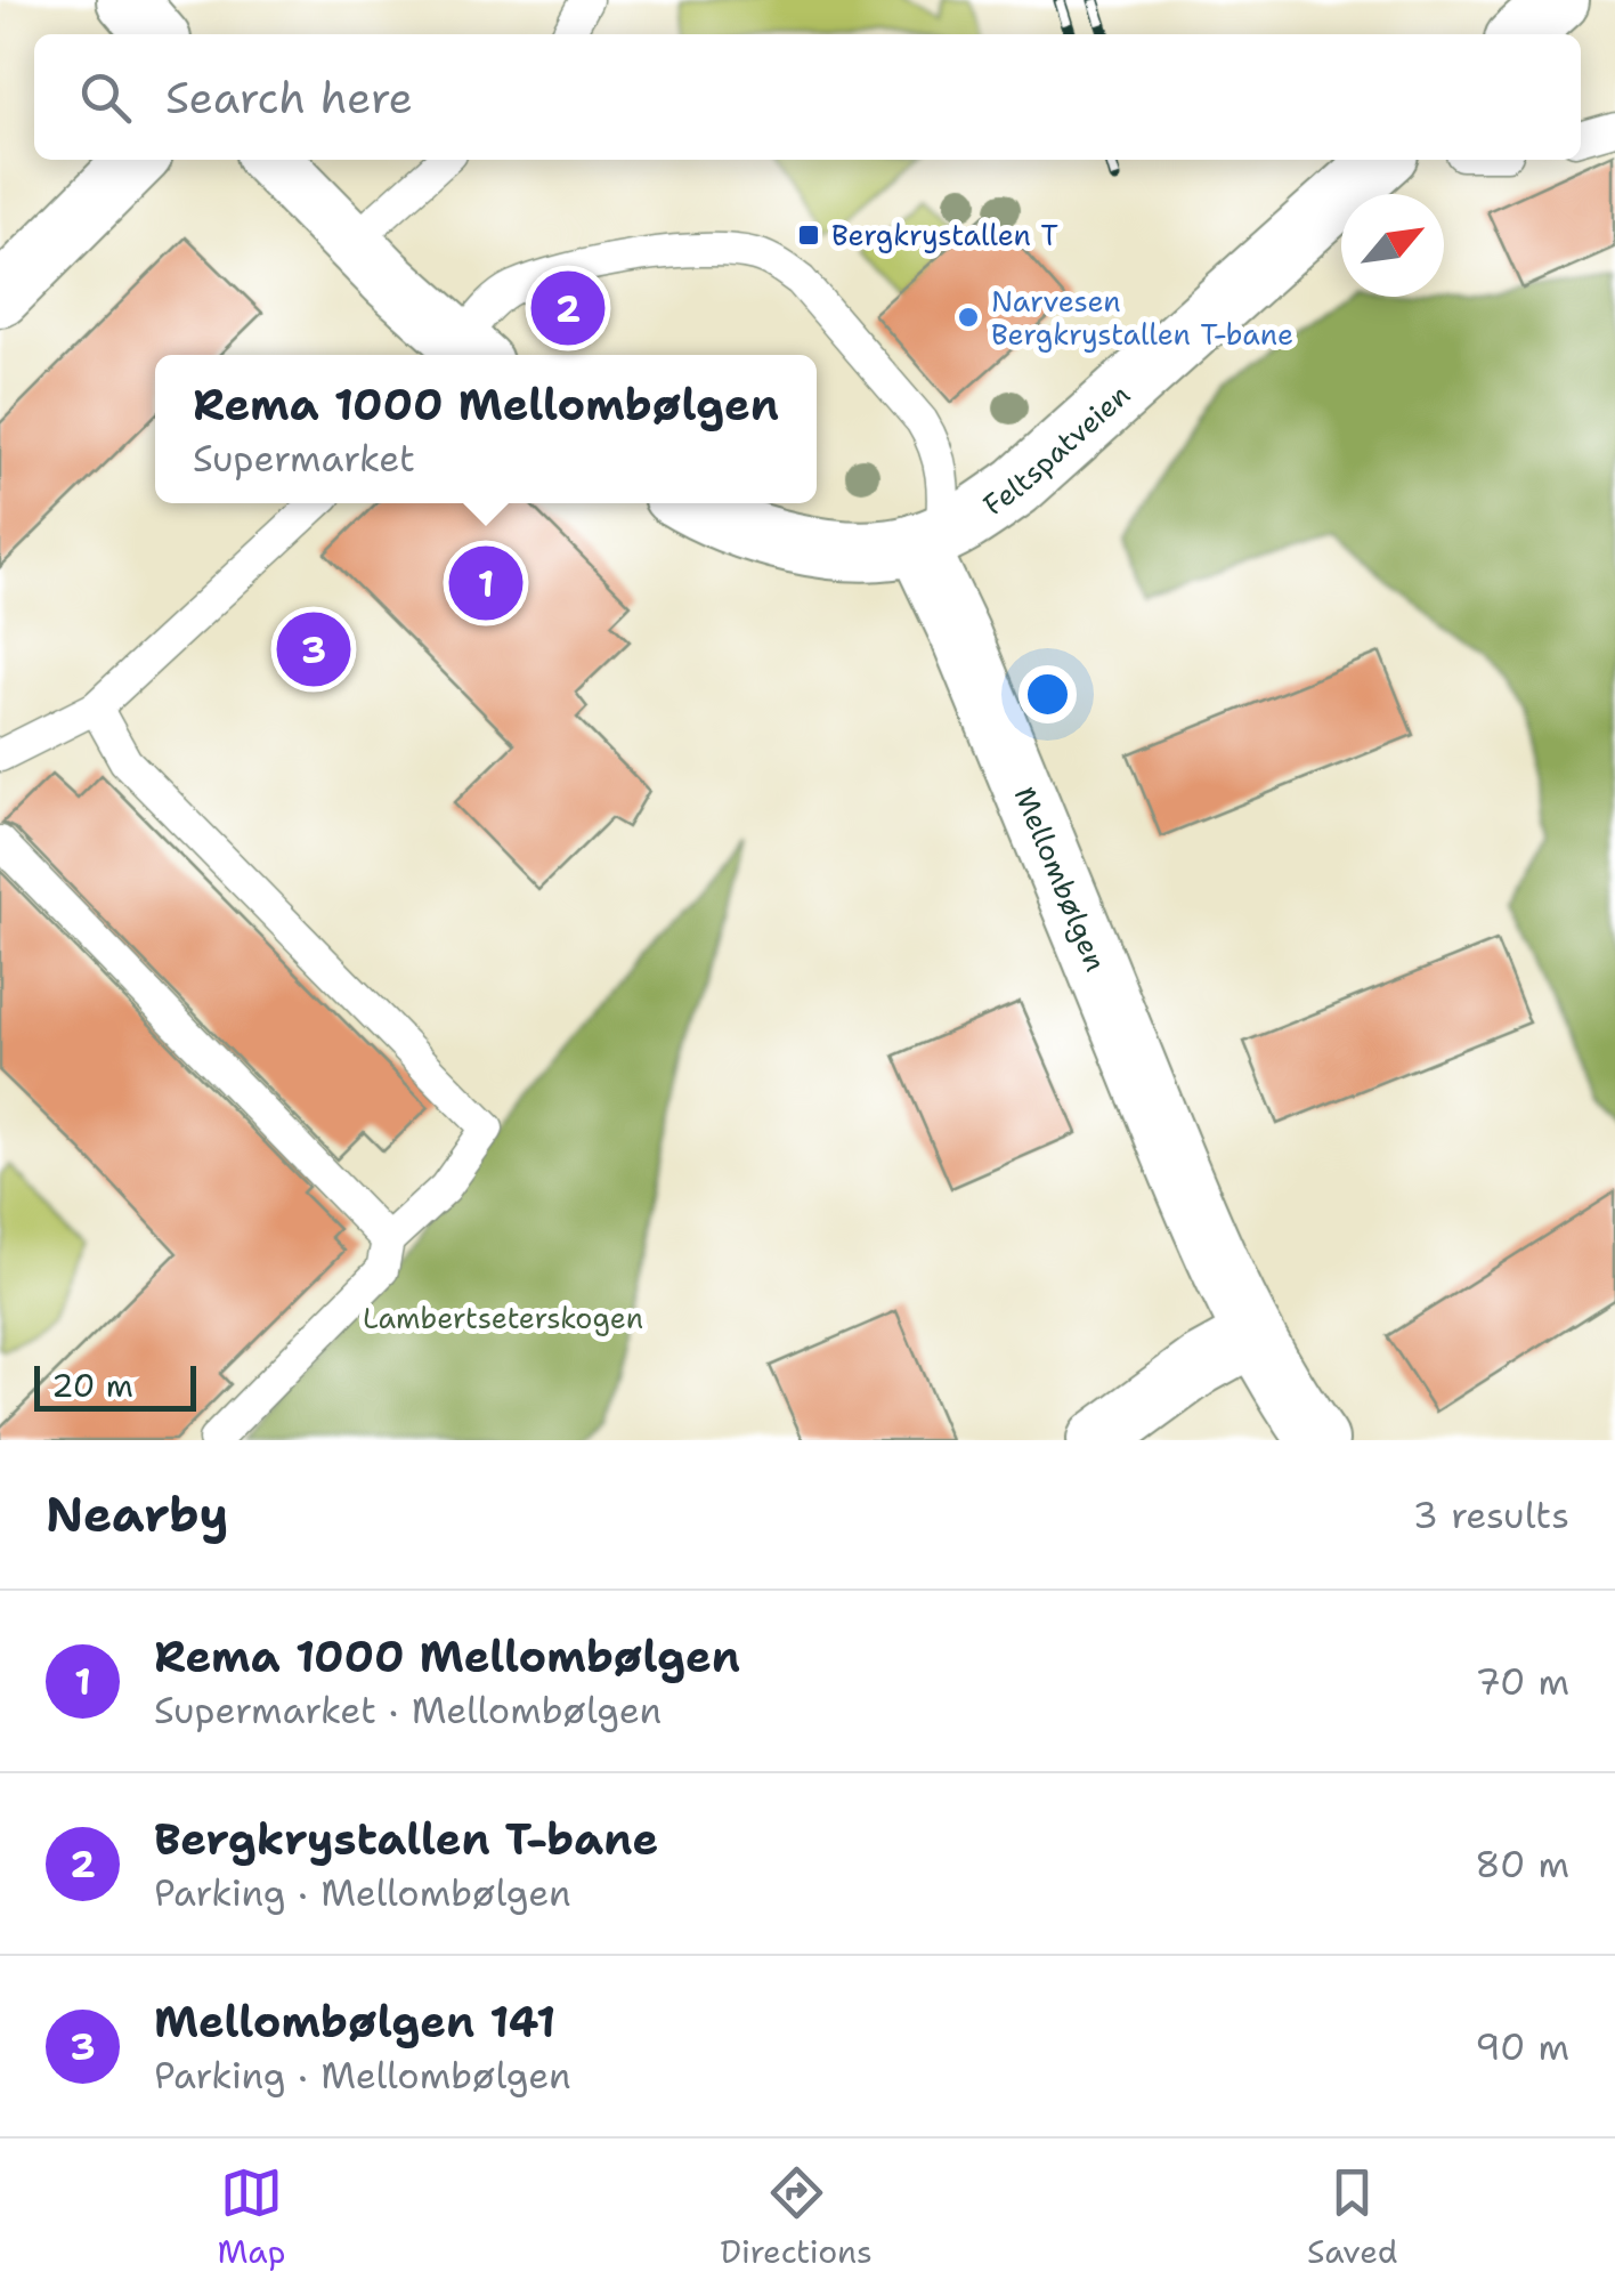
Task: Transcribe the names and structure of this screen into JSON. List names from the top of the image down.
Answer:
{
  "streets": {
    "street": ["Feltspatveien", "Mellombølgen"]
  },
  "crossings": [
    ["Feltspatveien", "Mellombølgen"]
  ],
  "parks": ["Lambertseterskogen"],
  "places": {
    "transit": ["Bergkrystallen T"],
    "other": ["Narvesen Bergkrystallen T-bane"]
  },
  "scale_bar": "20 m",
  "north": "top right",
  "page": {
    "search": "Search here",
    "pins": ["2", "1", "3"],
    "popup": ["Rema 1000 Mellombølgen", "Supermarket"],
    "scale": "20 m",
    "heading": ["Nearby", "3 results"],
    "list": [
      {
        "mark": "1",
        "name": "Rema 1000 Mellombølgen",
        "note": "Supermarket · Mellombølgen",
        "value": "70 m"
      },
      {
        "mark": "2",
        "name": "Bergkrystallen T-bane",
        "note": "Parking · Mellombølgen",
        "value": "80 m"
      },
      {
        "mark": "3",
        "name": "Mellombølgen 141",
        "note": "Parking · Mellombølgen",
        "value": "90 m"
      }
    ],
    "nav": ["Map", "Directions", "Saved"]
  }
}
